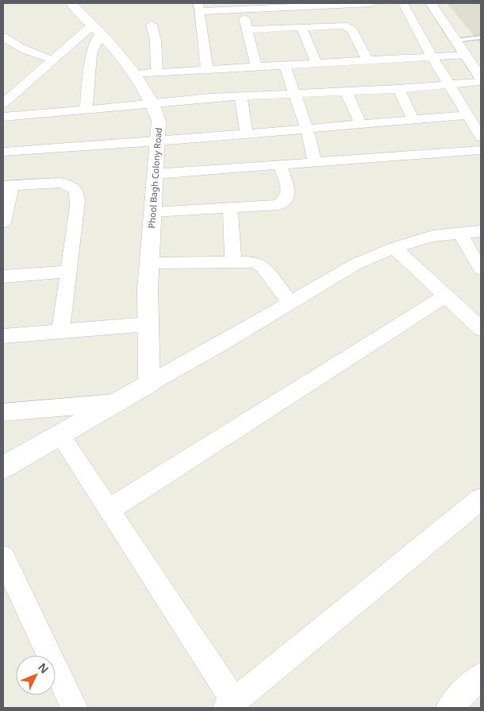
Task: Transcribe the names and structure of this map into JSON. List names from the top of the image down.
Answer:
{
  "streets": {
    "street": ["Phool Bagh Colony Road"]
  },
  "north": "top right"
}
